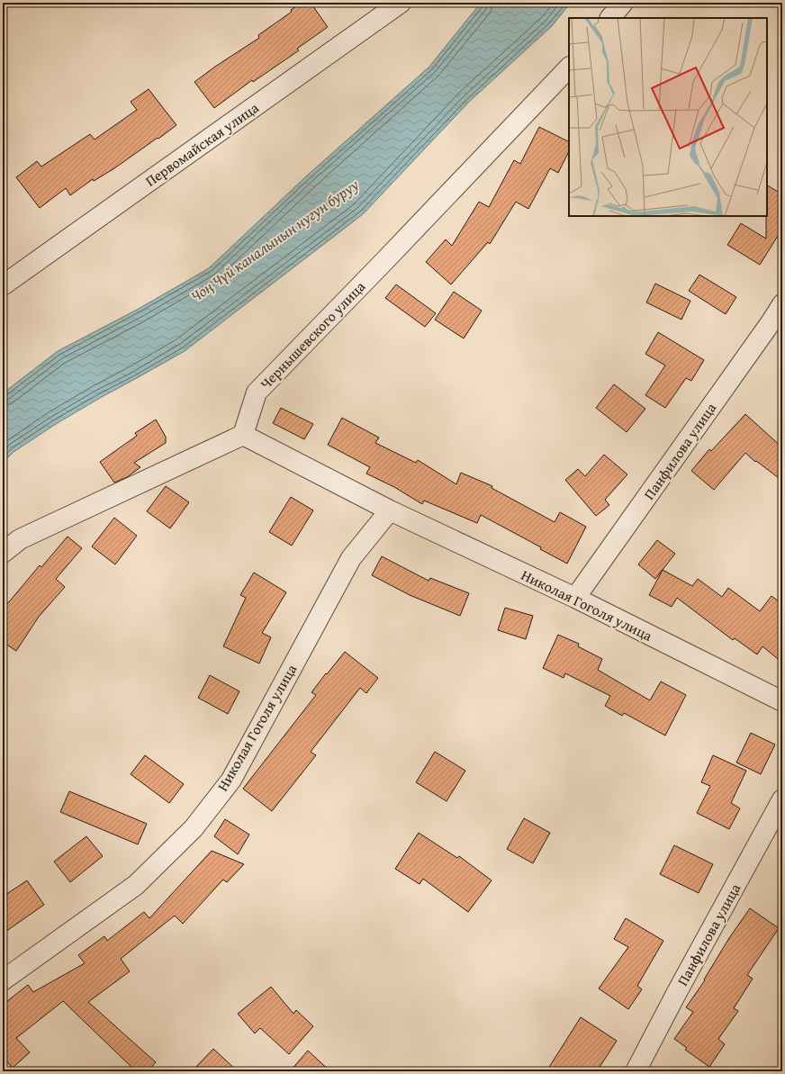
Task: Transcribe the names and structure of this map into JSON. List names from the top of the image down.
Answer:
{
  "streets": {
    "street": [
      "Первомайская улица",
      "Чернышевского улица",
      "Панфилова улица",
      "Николая Гоголя улица"
    ]
  },
  "crossings": [
    ["Чернышевского улица", "Николая Гоголя улица"],
    ["Панфилова улица", "Николая Гоголя улица"]
  ],
  "water": ["Чоң Чүй каналынын нугун буруу"]
}
